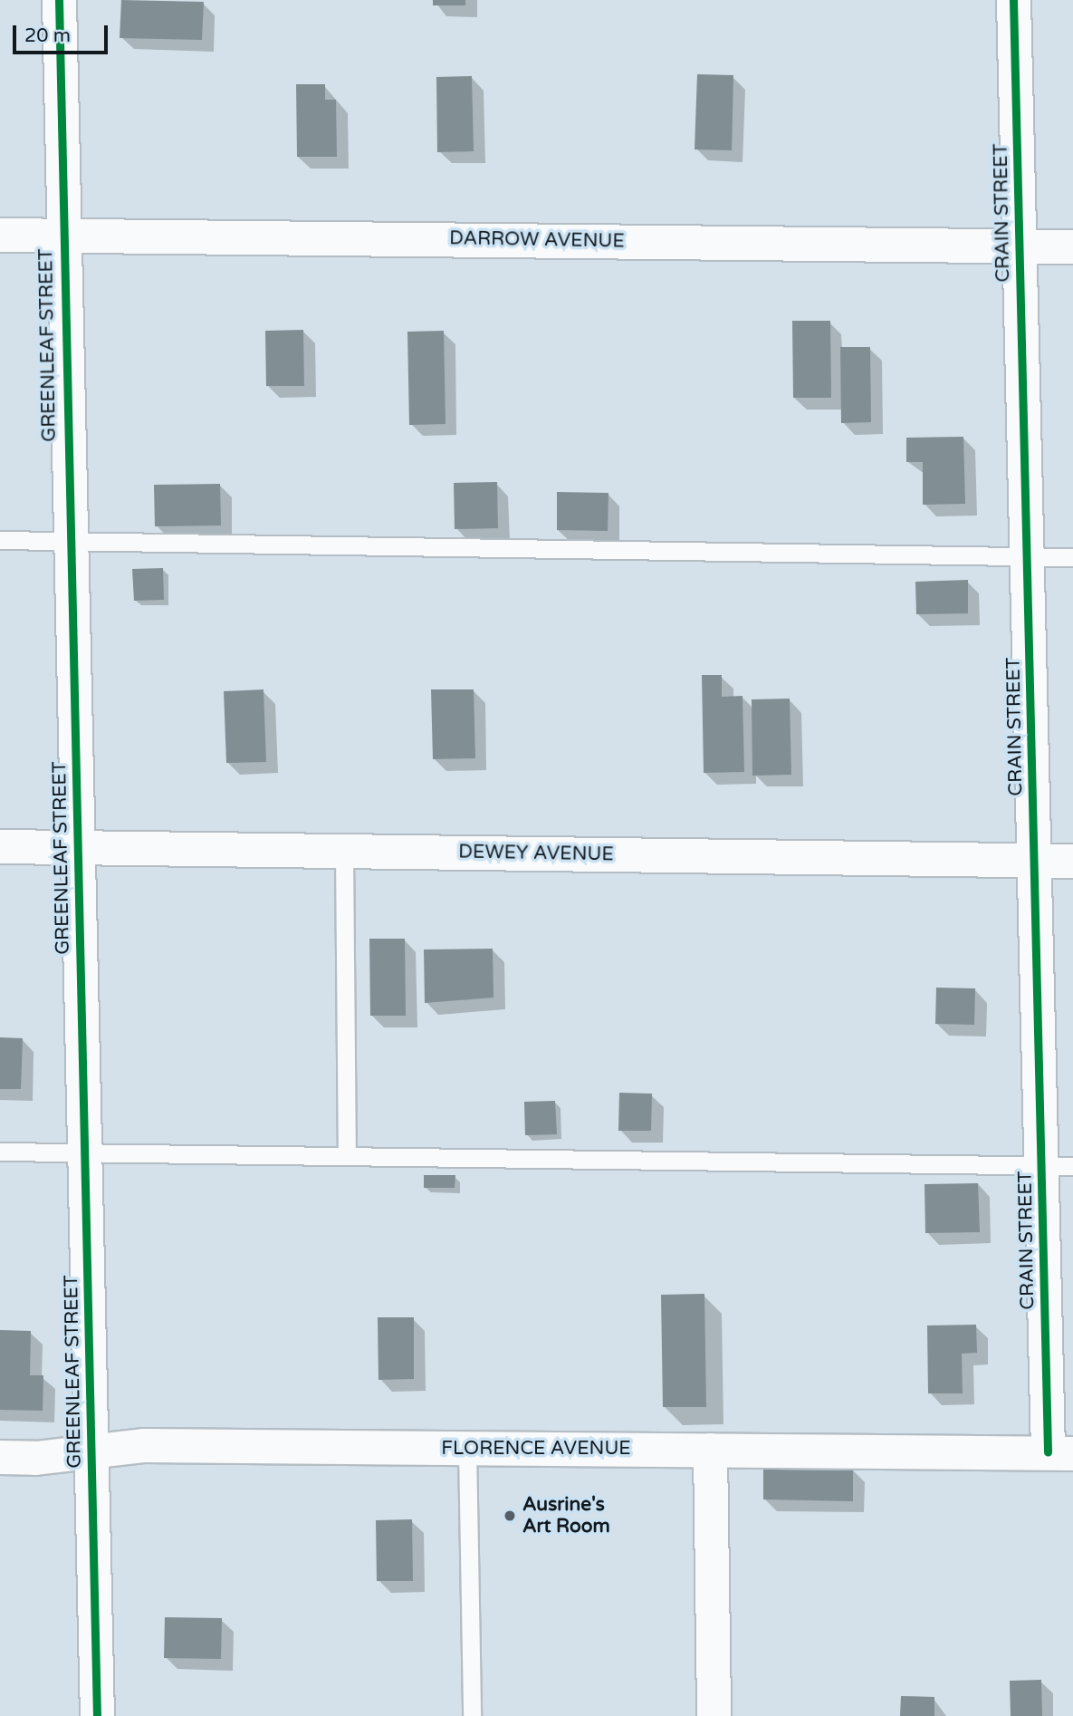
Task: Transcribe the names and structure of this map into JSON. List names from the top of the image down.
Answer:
{
  "streets": {
    "street": [
      "CRAIN STREET",
      "DARROW AVENUE",
      "GREENLEAF STREET",
      "DEWEY AVENUE",
      "FLORENCE AVENUE"
    ]
  },
  "crossings": [
    ["CRAIN STREET", "DARROW AVENUE"],
    ["CRAIN STREET", "DEWEY AVENUE"],
    ["CRAIN STREET", "FLORENCE AVENUE"],
    ["DARROW AVENUE", "GREENLEAF STREET"],
    ["GREENLEAF STREET", "DEWEY AVENUE"],
    ["GREENLEAF STREET", "FLORENCE AVENUE"]
  ],
  "places": ["Ausrine's Art Room"],
  "scale_bar": "20 m"
}
